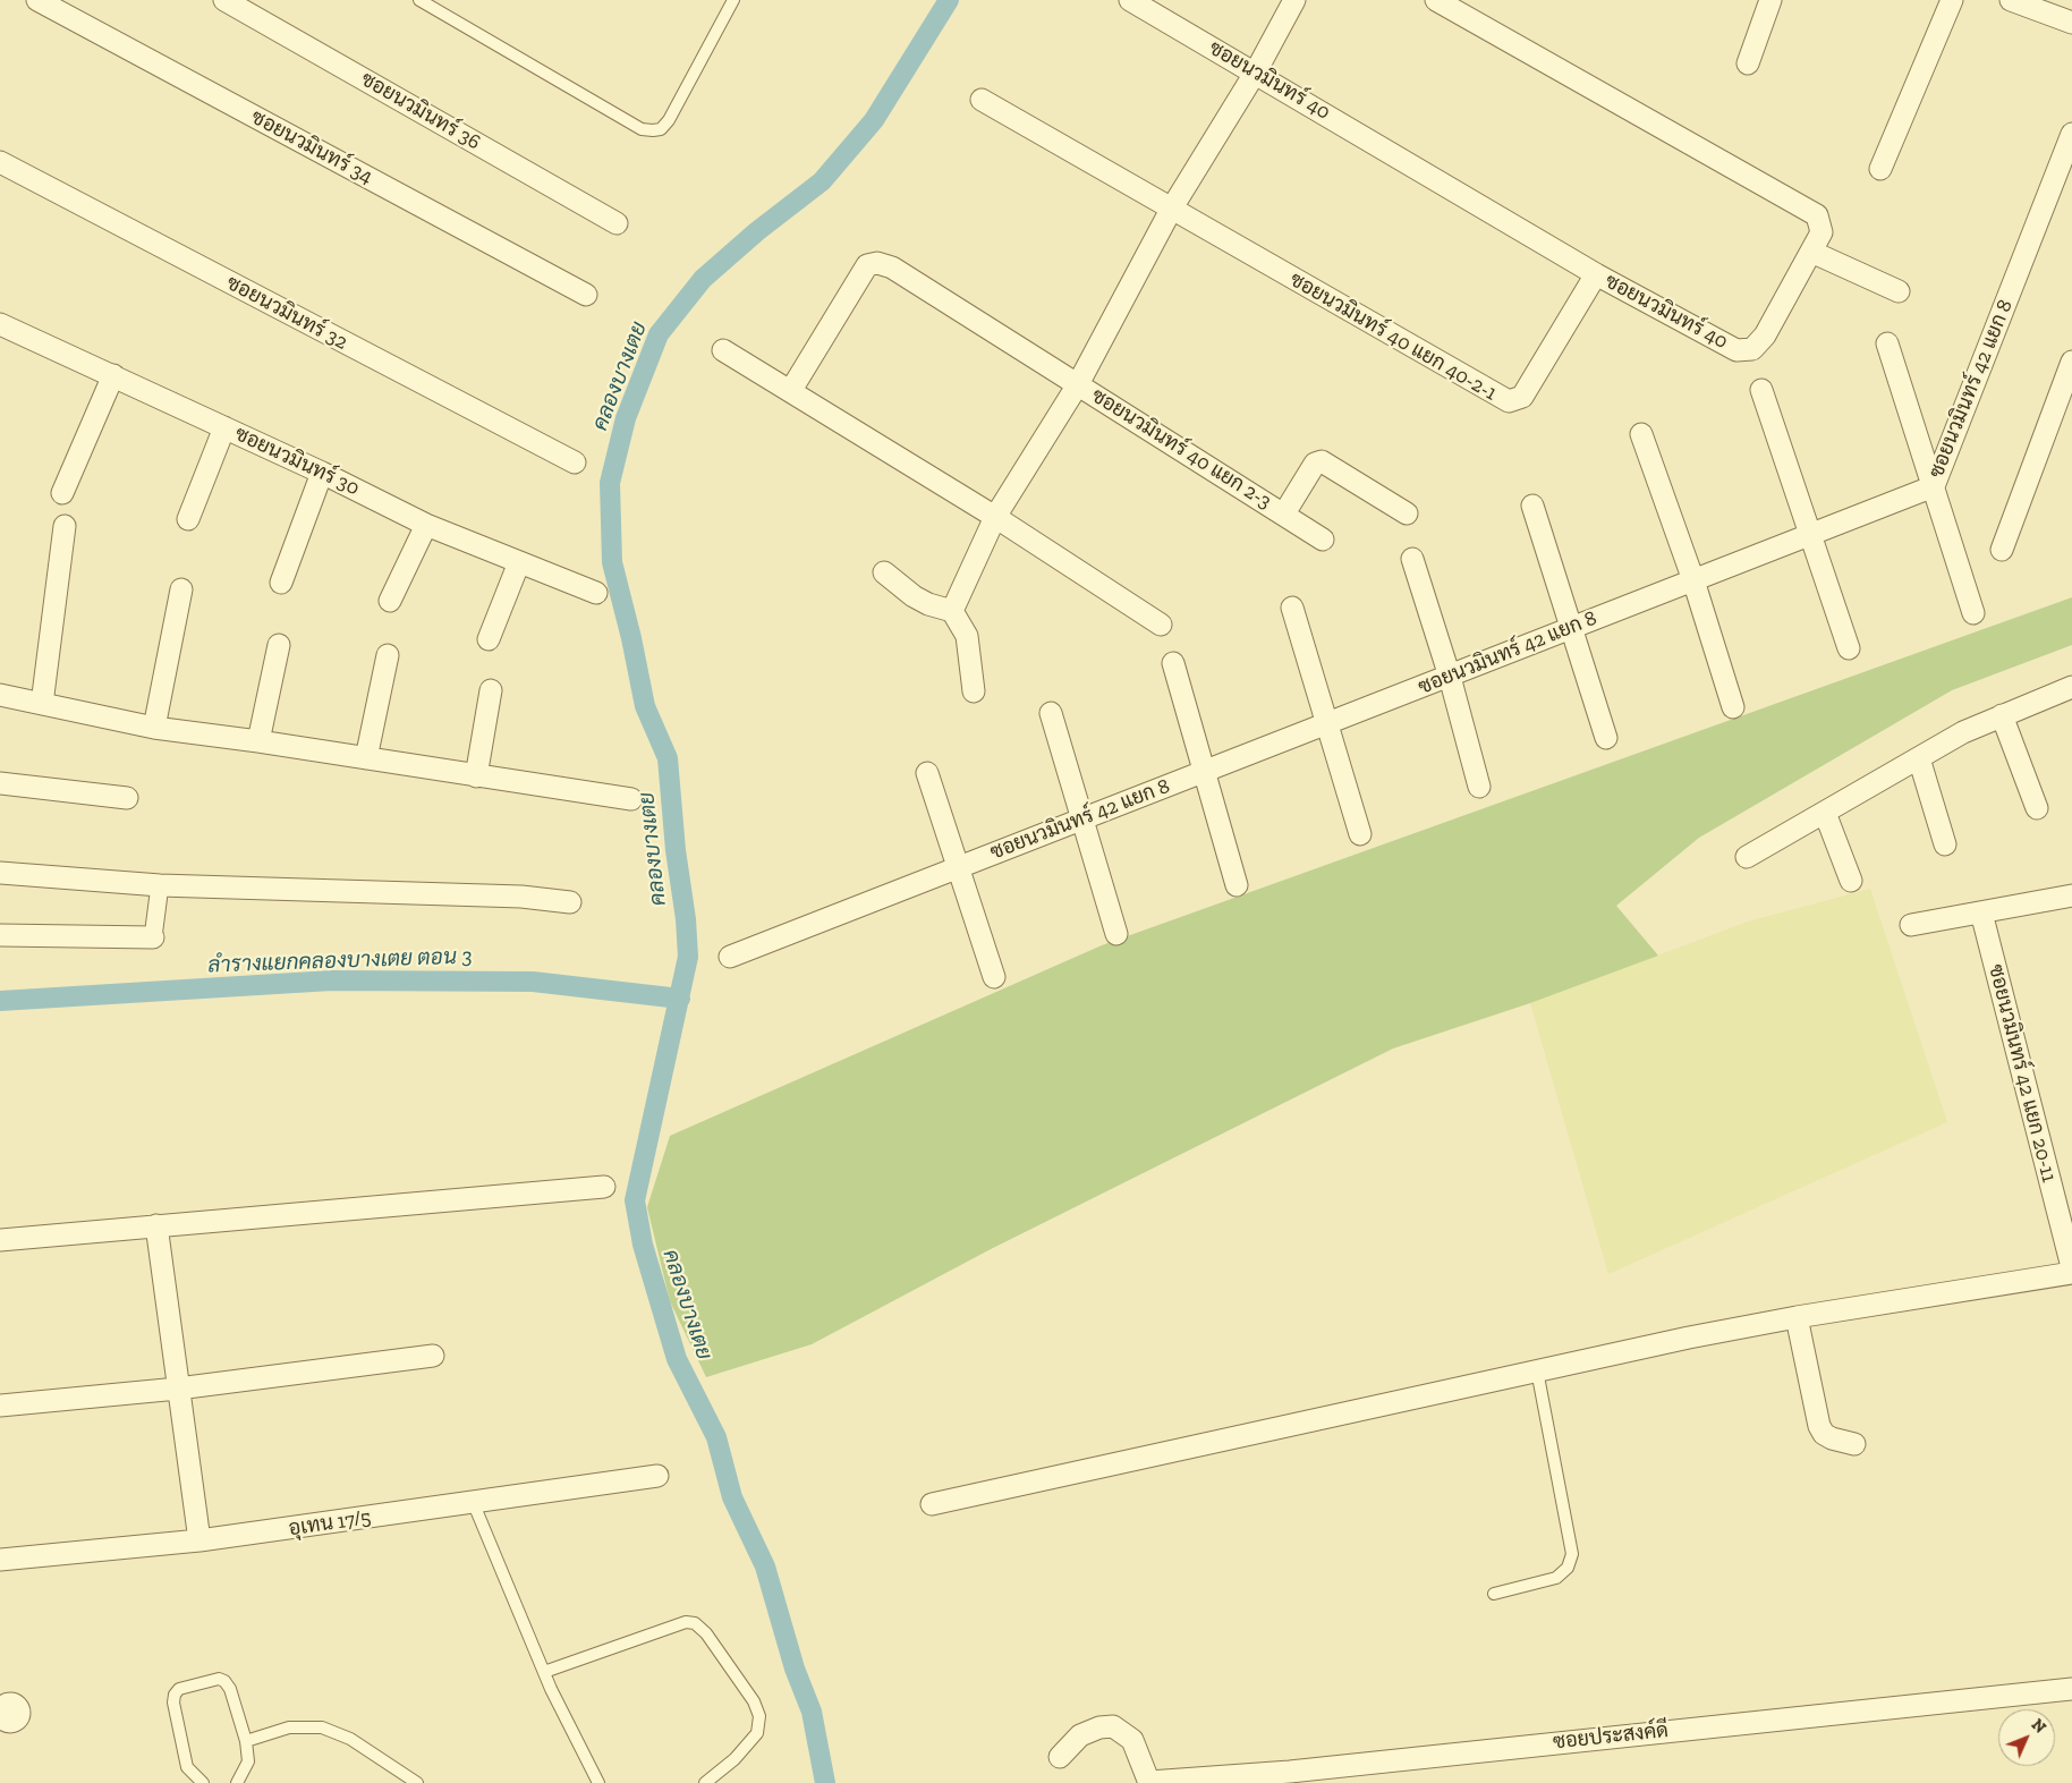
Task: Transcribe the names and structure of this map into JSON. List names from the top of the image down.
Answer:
{
  "streets": {
    "street": [
      "ซอยนวมินทร์ 40",
      "ซอยนวมินทร์ 36",
      "ซอยนวมินทร์ 34",
      "ซอยนวมินทร์ 32",
      "ซอยนวมินทร์ 40 แยก 40-2-1",
      "ซอยนวมินทร์ 42 แยก 8",
      "ซอยนวมินทร์ 40 แยก 2-3",
      "ซอยนวมินทร์ 30",
      "ซอยนวมินทร์ 42 แยก 20-11",
      "อุเทน 17/5",
      "ซอยประสงค์ดี"
    ]
  },
  "crossings": [
    ["ซอยนวมินทร์ 40", "ซอยนวมินทร์ 40 แยก 40-2-1"]
  ],
  "water": ["คลองบางเตย", "ลำรางแยกคลองบางเตย ตอน 3"],
  "north": "top right"
}
